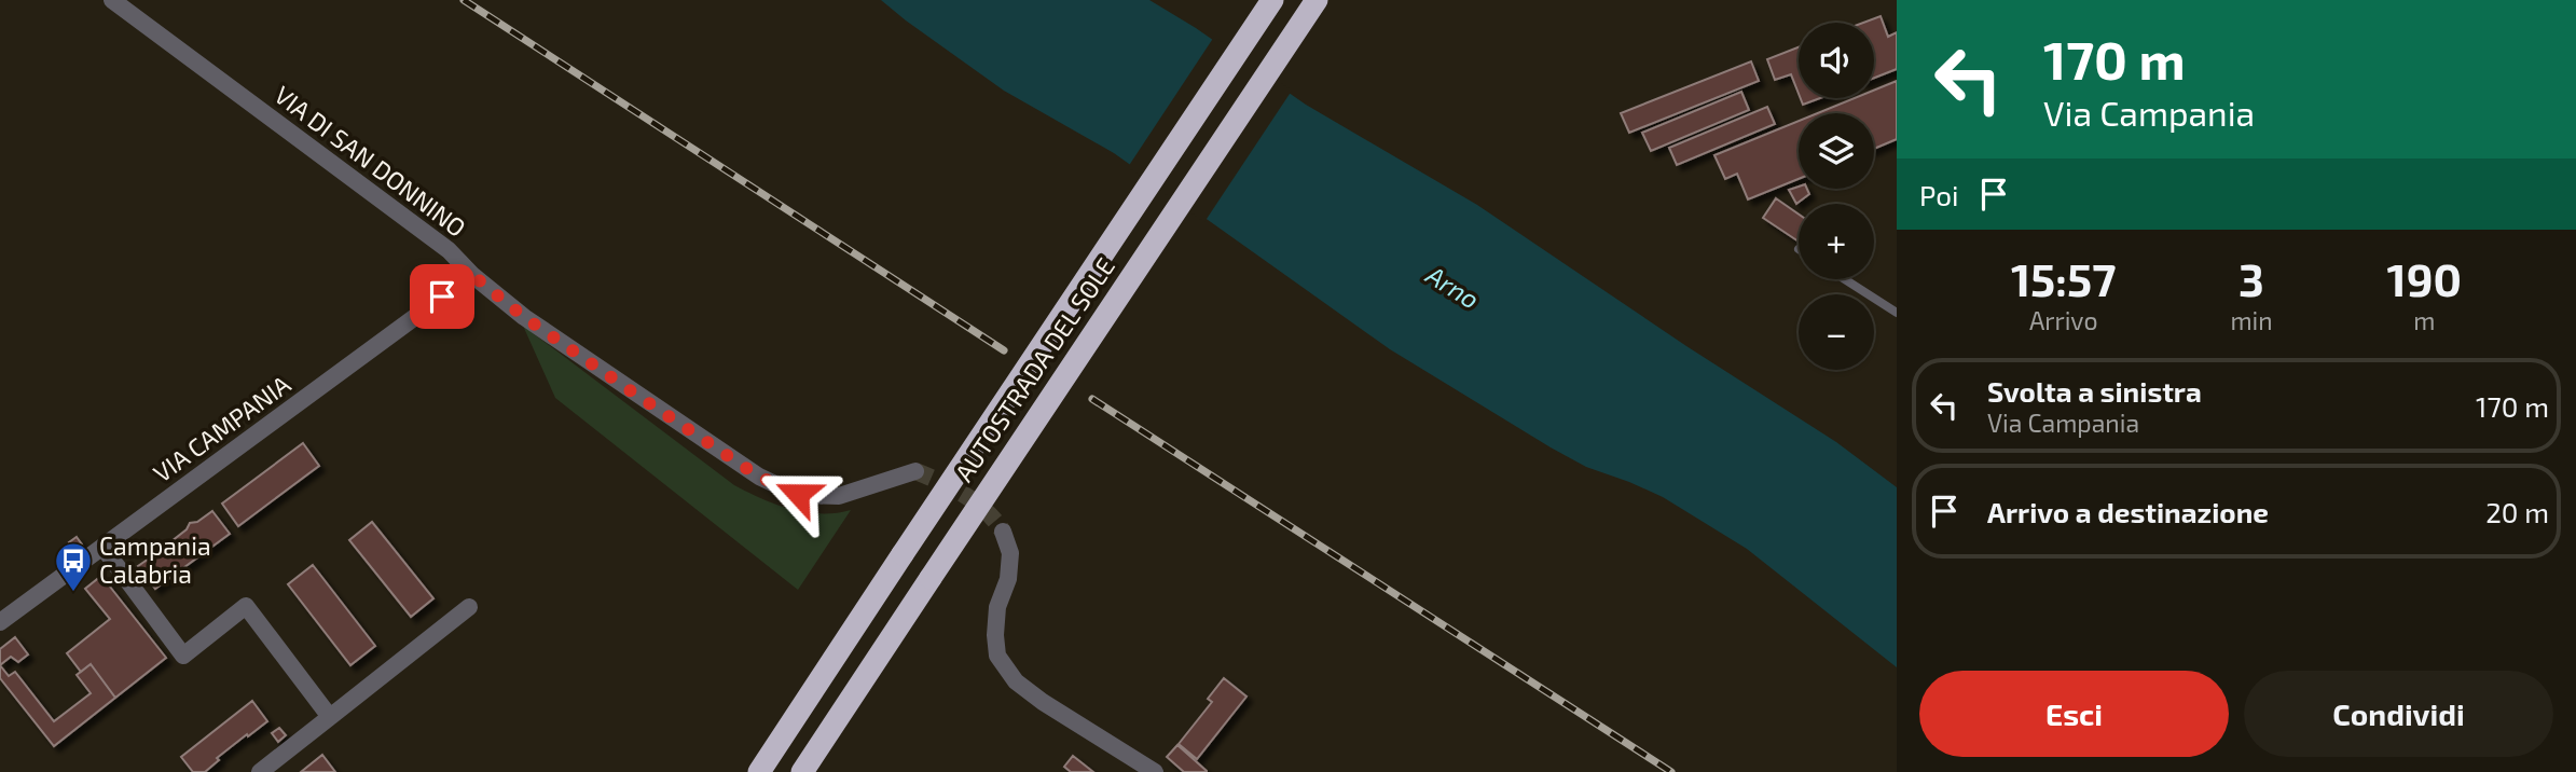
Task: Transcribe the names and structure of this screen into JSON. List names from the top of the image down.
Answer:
{
  "streets": {
    "highway": ["AUTOSTRADA DEL SOLE"],
    "street": ["VIA DI SAN DONNINO", "VIA CAMPANIA"]
  },
  "crossings": [
    ["VIA DI SAN DONNINO", "VIA CAMPANIA"]
  ],
  "water": ["Arno"],
  "places": {
    "bus stop": ["Campania Calabria"]
  },
  "page": {
    "turn": ["170 m", "Via Campania"],
    "map_buttons": ["+", "−"],
    "then": "Poi",
    "eta": [
      "15:57",
      "Arrivo",
      "3",
      "min",
      "190",
      "m"
    ],
    "list": [
      {
        "name": "Svolta a sinistra",
        "note": "Via Campania",
        "value": "170 m"
      },
      {
        "name": "Arrivo a destinazione",
        "value": "20 m"
      }
    ],
    "buttons": ["Esci", "Condividi"]
  }
}
